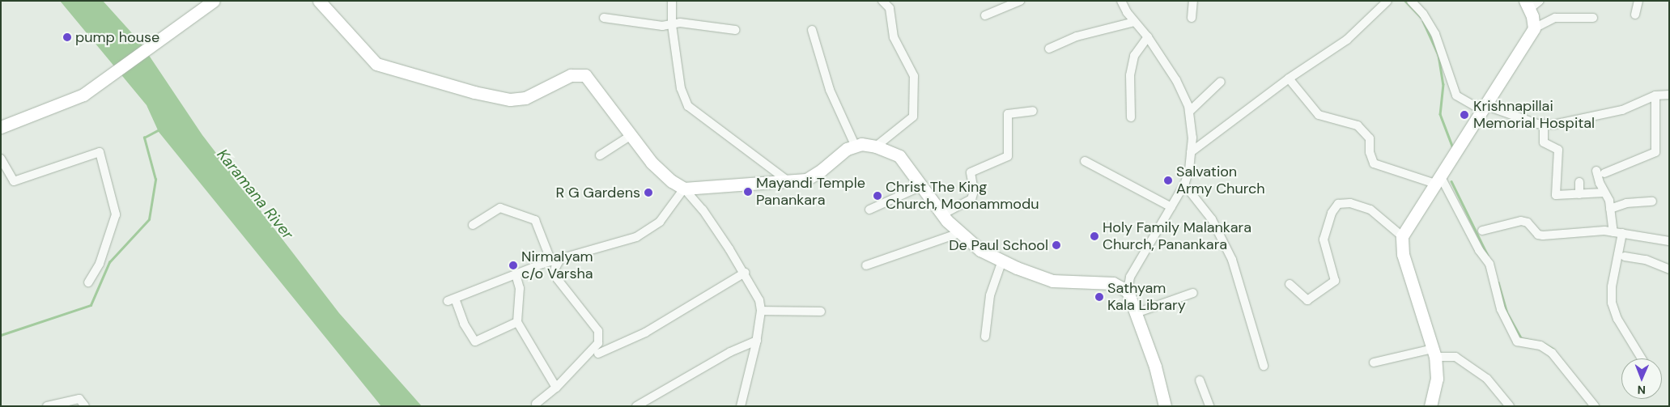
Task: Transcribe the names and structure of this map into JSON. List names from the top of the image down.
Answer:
{
  "water": ["Karamana River"],
  "places": [
    "pump house",
    "Krishnapillai Memorial Hospital",
    "Salvation Army Church",
    "Mayandi Temple Panankara",
    "R G Gardens",
    "Christ The King Church, Moonammodu",
    "Holy Family Malankara Church, Panankara",
    "De Paul School",
    "Nirmalyam c/o Varsha",
    "Sathyam Kala Library"
  ],
  "north": "bottom"
}
